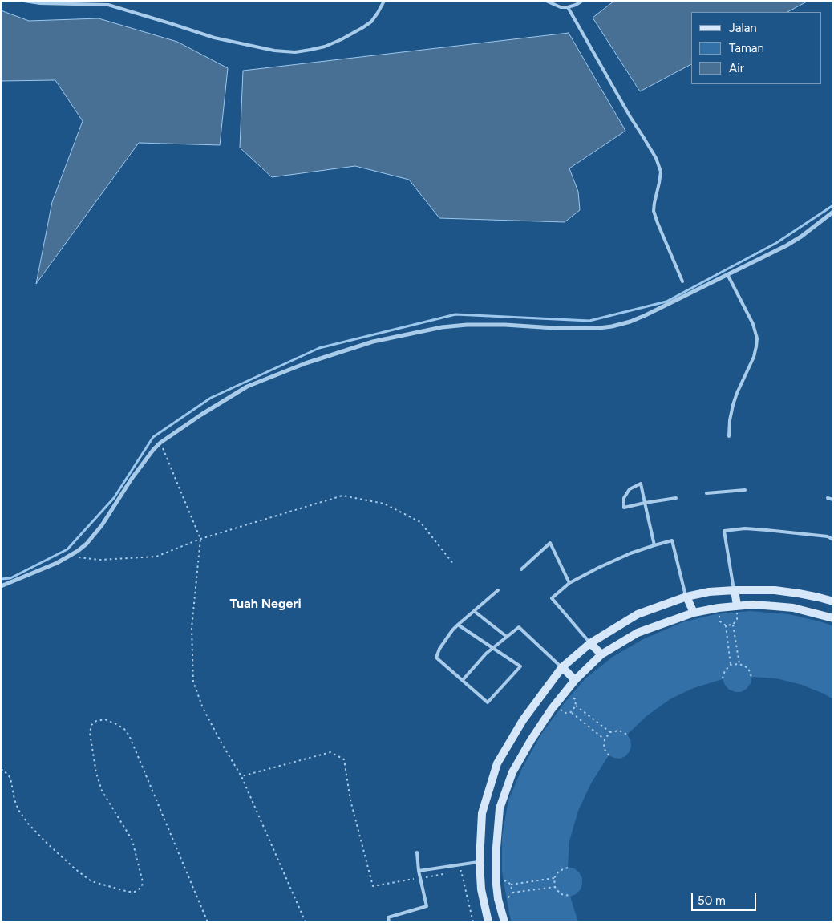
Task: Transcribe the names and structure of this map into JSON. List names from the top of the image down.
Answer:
{
  "districts": ["Tuah Negeri"],
  "legend": ["Jalan", "Taman", "Air"],
  "scale_bar": "50 m"
}
